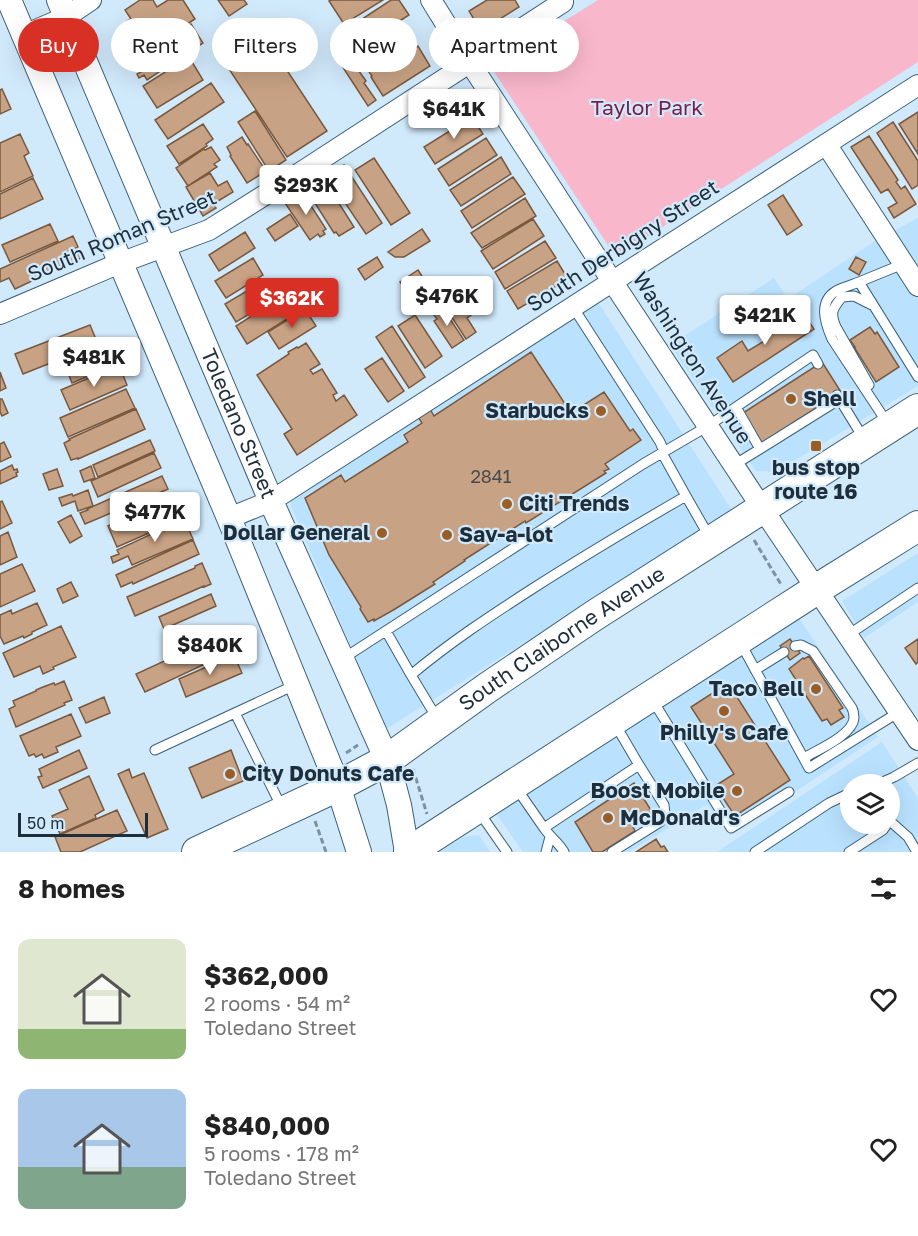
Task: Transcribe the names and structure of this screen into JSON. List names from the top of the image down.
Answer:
{
  "streets": {
    "main road": ["South Claiborne Avenue"],
    "street": [
      "South Roman Street",
      "South Derbigny Street",
      "Washington Avenue",
      "Toledano Street"
    ]
  },
  "crossings": [
    ["South Roman Street", "Toledano Street"],
    ["South Derbigny Street", "Washington Avenue"],
    ["South Derbigny Street", "Toledano Street"],
    ["Washington Avenue", "South Claiborne Avenue"],
    ["Toledano Street", "South Claiborne Avenue"]
  ],
  "parks": ["Taylor Park"],
  "places": {
    "other": [
      "Shell",
      "Starbucks",
      "Citi Trends",
      "Dollar General",
      "Sav-a-lot",
      "Taco Bell",
      "Philly's Cafe",
      "City Donuts Cafe",
      "Boost Mobile",
      "McDonald's"
    ],
    "transit": ["bus stop route 16"]
  },
  "house_numbers": ["2841"],
  "scale_bar": "50 m",
  "page": {
    "chip": [
      "Buy",
      "Rent",
      "Filters",
      "New",
      "Apartment"
    ],
    "price": [
      "$641K",
      "$293K",
      "$476K",
      "$362K",
      "$421K",
      "$481K",
      "$477K",
      "$840K"
    ],
    "scale": "50 m",
    "heading": "8 homes",
    "list": [
      {
        "name": "$362,000",
        "note": "2 rooms · 54 m² · Toledano Street"
      },
      {
        "name": "$840,000",
        "note": "5 rooms · 178 m² · Toledano Street"
      }
    ]
  }
}
